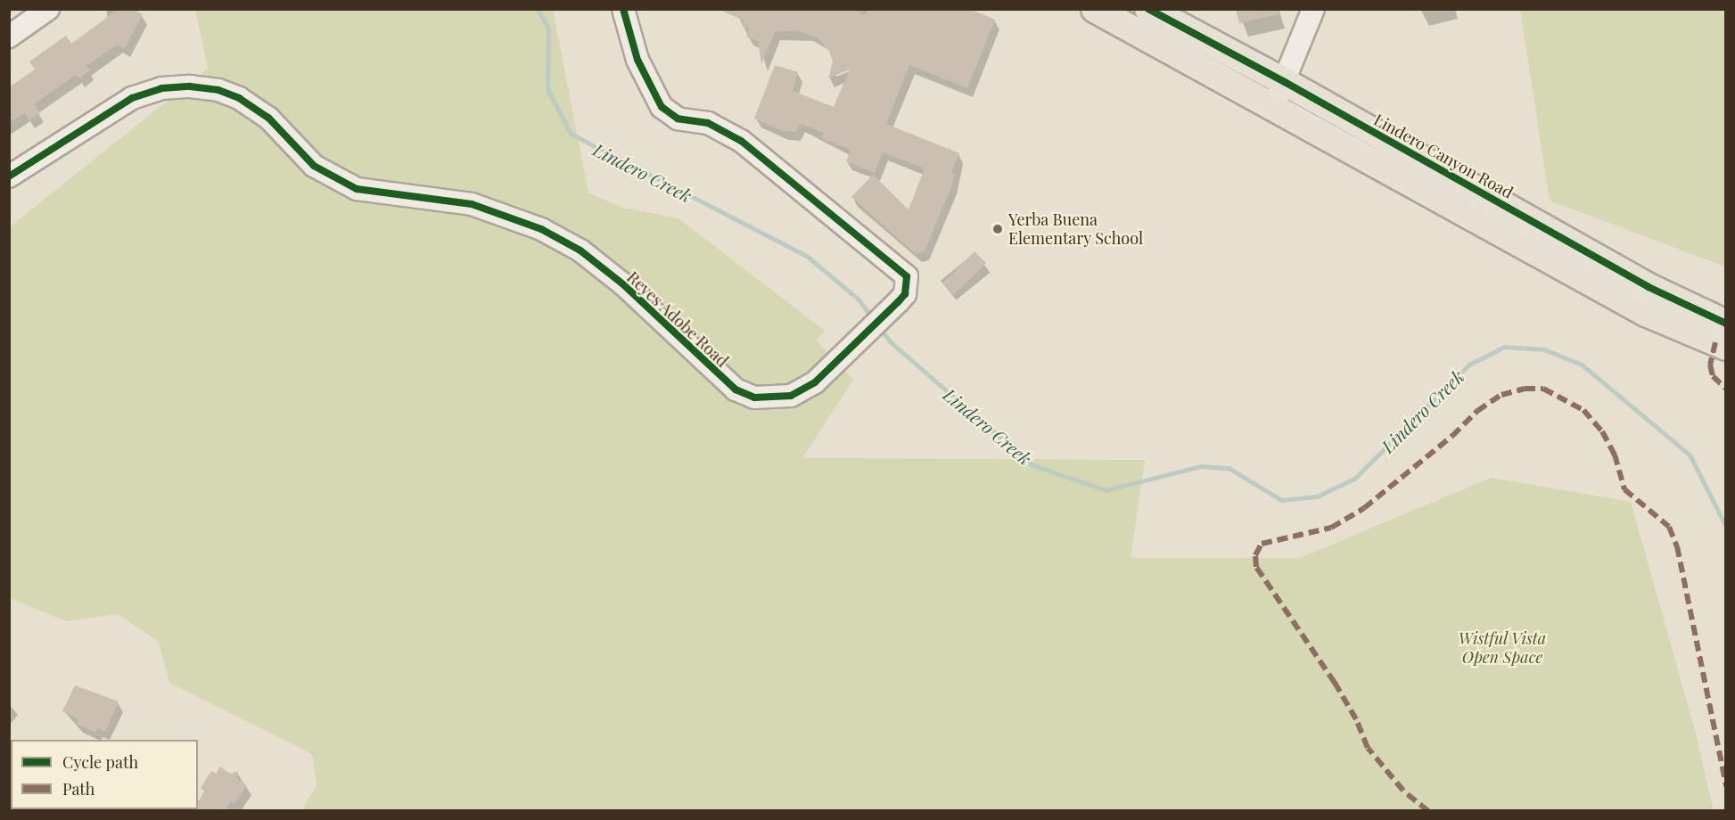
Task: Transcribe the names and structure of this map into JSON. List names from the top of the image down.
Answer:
{
  "streets": {
    "main road": ["Lindero Canyon Road"],
    "street": ["Reyes Adobe Road"]
  },
  "water": ["Lindero Creek"],
  "parks": ["Wistful Vista Open Space"],
  "places": ["Yerba Buena Elementary School"],
  "legend": ["Cycle path", "Path"]
}
